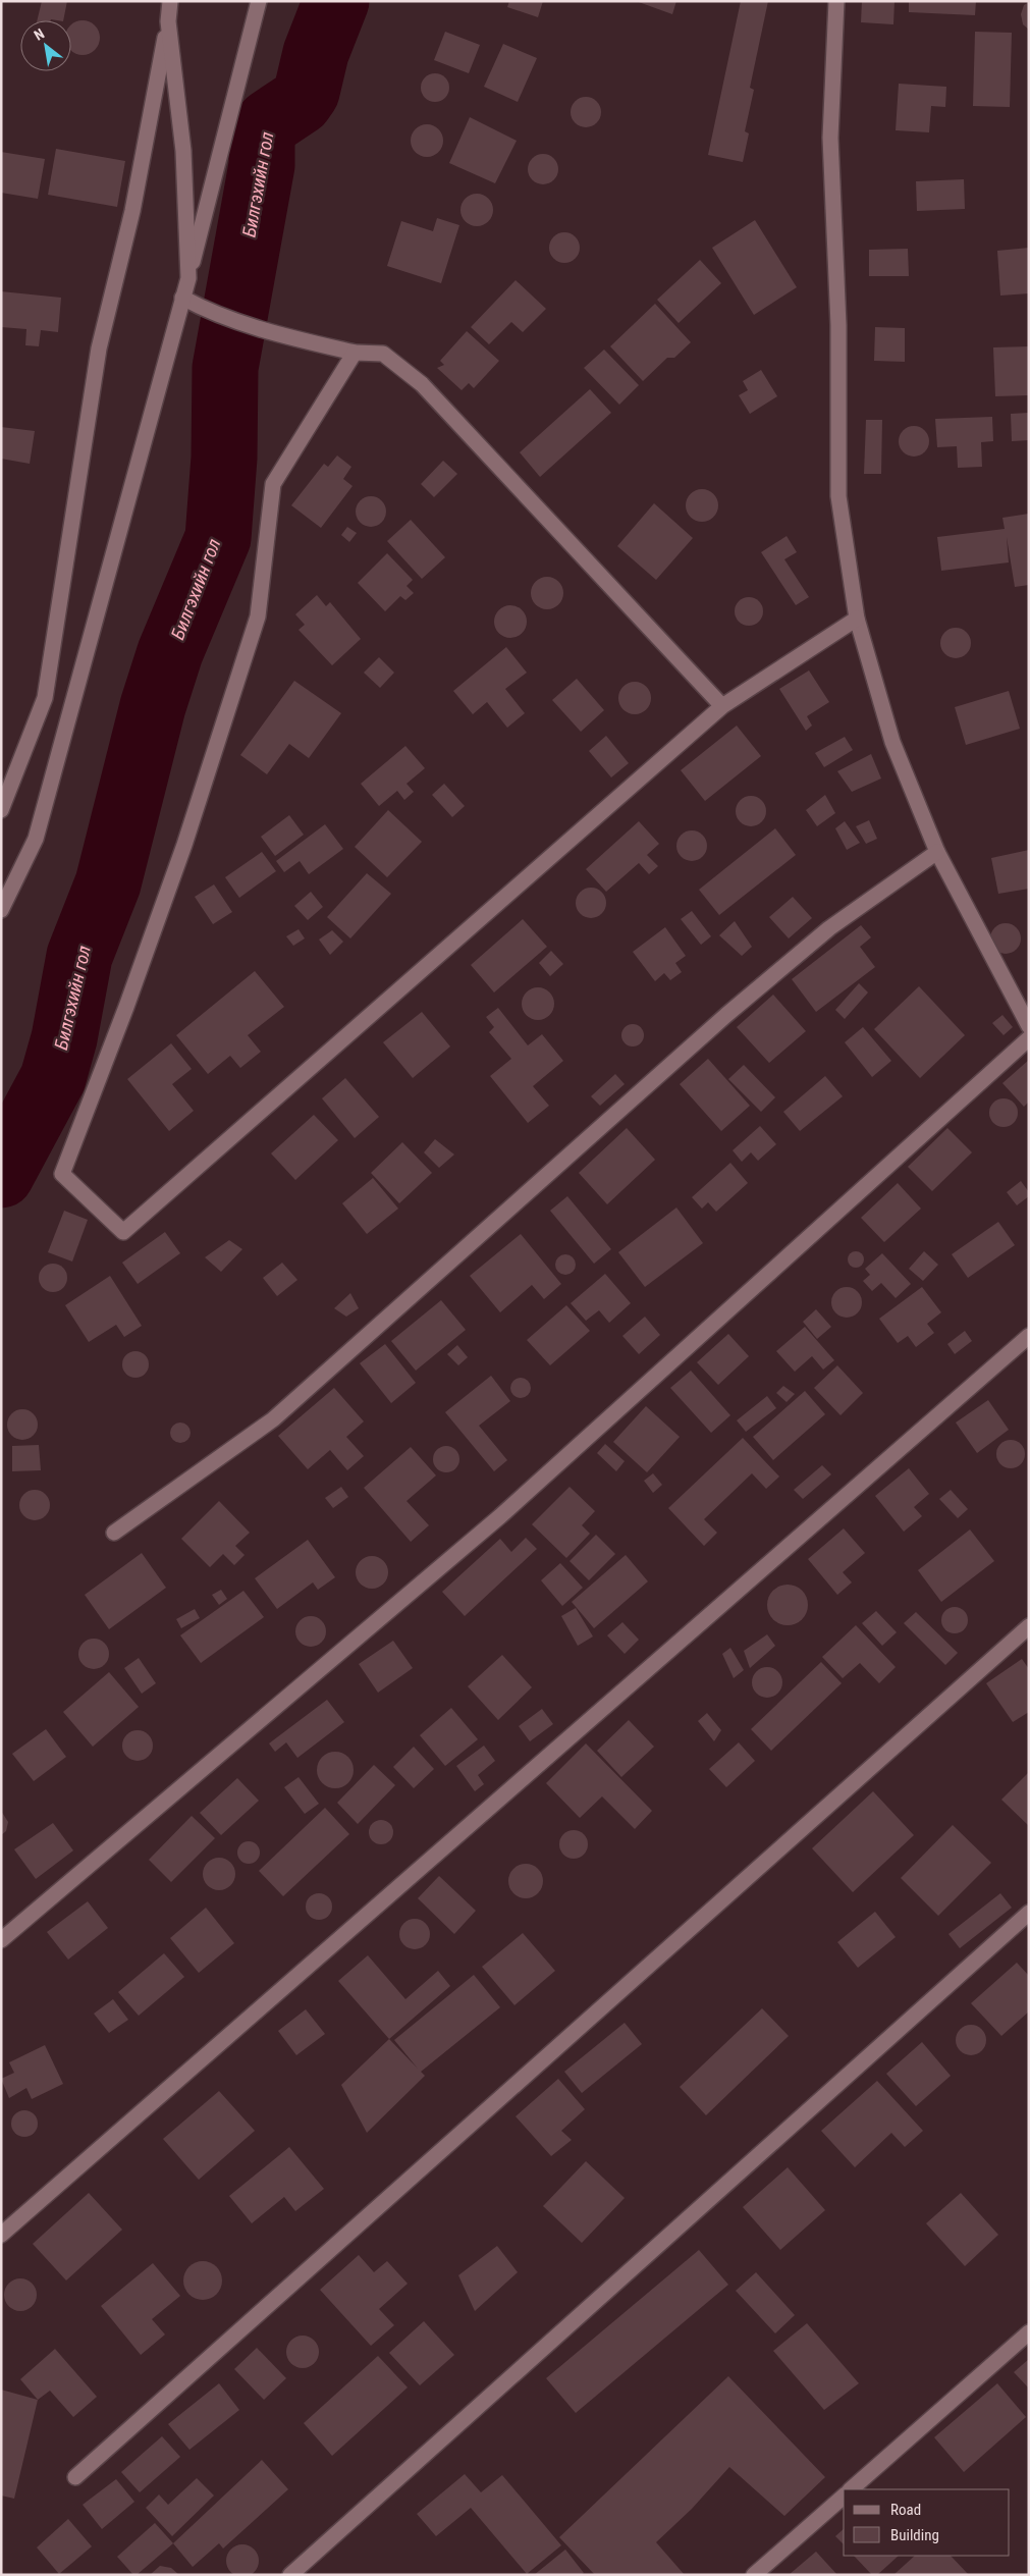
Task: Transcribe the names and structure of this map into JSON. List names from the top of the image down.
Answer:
{
  "water": ["Билгэхийн гол"],
  "legend": ["Road", "Building"],
  "north": "top left"
}
